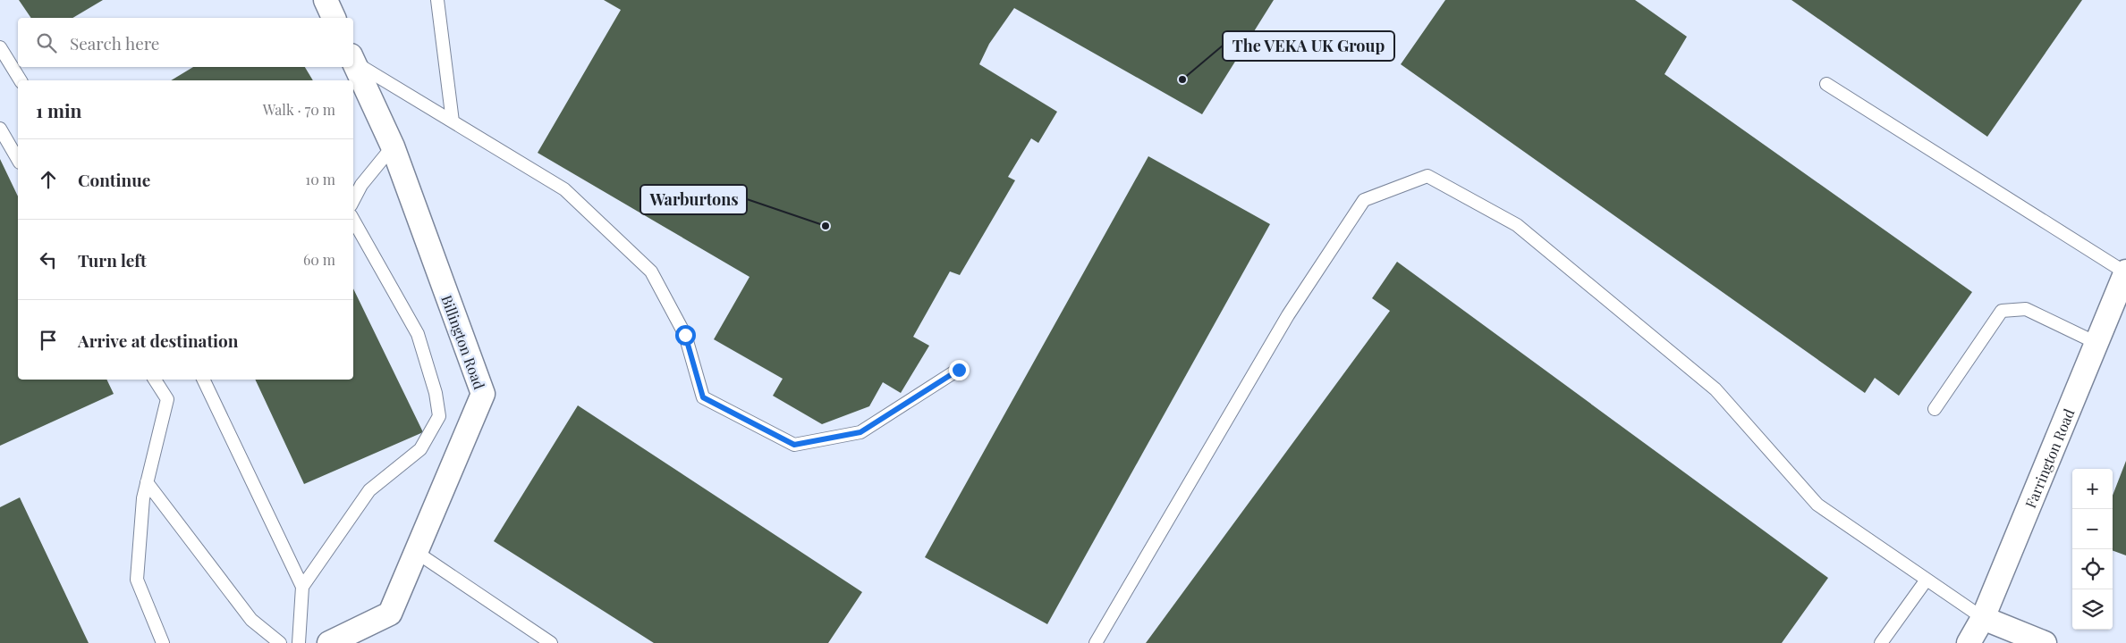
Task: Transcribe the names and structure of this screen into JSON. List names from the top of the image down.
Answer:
{
  "streets": {
    "street": ["Billington Road", "Farrington Road"]
  },
  "places": ["The VEKA UK Group", "Warburtons"],
  "page": {
    "search": "Search here",
    "heading": ["1 min", "Walk · 70 m"],
    "list": [
      ["Continue", "10 m"],
      ["Turn left", "60 m"],
      "Arrive at destination"
    ],
    "map_buttons": ["+", "−"]
  }
}
